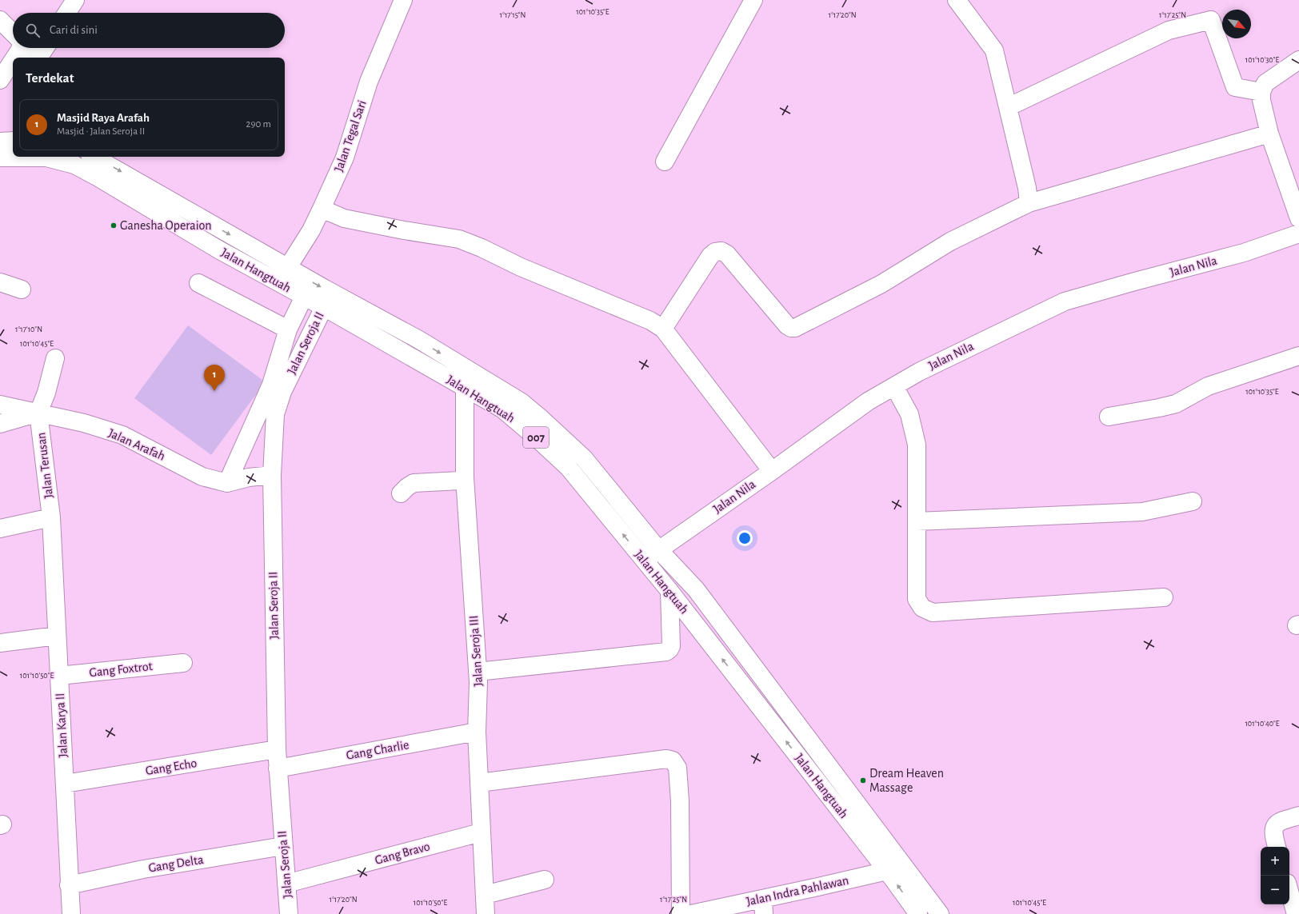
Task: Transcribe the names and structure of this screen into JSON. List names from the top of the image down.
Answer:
{
  "streets": {
    "main road": [
      "Jalan Tegal Sari",
      "Jalan Nila",
      "Jalan Hangtuah",
      "Jalan Seroja II",
      "007",
      "Jalan Arafah",
      "Jalan Terusan",
      "Jalan Seroja III",
      "Gang Foxtrot",
      "Jalan Karya II",
      "Gang Charlie",
      "Gang Echo",
      "Gang Bravo",
      "Gang Delta",
      "Jalan Indra Pahlawan"
    ]
  },
  "crossings": [
    ["Jalan Tegal Sari", "Jalan Hangtuah"],
    ["Jalan Nila", "Jalan Hangtuah"],
    ["Jalan Hangtuah", "Jalan Seroja II"],
    ["Jalan Hangtuah", "Jalan Seroja III"],
    ["Jalan Hangtuah", "Jalan Indra Pahlawan"],
    ["Jalan Seroja II", "Jalan Arafah"],
    ["Jalan Seroja II", "Gang Charlie"],
    ["Jalan Seroja II", "Gang Echo"],
    ["Jalan Seroja II", "Gang Bravo"],
    ["Jalan Seroja II", "Gang Delta"],
    ["Jalan Arafah", "Jalan Terusan"],
    ["Jalan Terusan", "Jalan Karya II"],
    ["Jalan Seroja III", "Gang Charlie"],
    ["Jalan Seroja III", "Gang Bravo"],
    ["Gang Foxtrot", "Jalan Karya II"],
    ["Jalan Karya II", "Gang Echo"],
    ["Jalan Karya II", "Gang Delta"]
  ],
  "places": ["Ganesha Operaion", "Dream Heaven Massage"],
  "north": "bottom right",
  "page": {
    "search": "Cari di sini",
    "heading": "Terdekat",
    "list": [
      {
        "mark": "1",
        "name": "Masjid Raya Arafah",
        "note": "Masjid · Jalan Seroja II",
        "value": "290 m"
      }
    ],
    "pins": "1",
    "map_buttons": ["+", "−"]
  },
  "coordinates": [
    "101°10'35\"E",
    "1°17'15\"N",
    "1°17'20\"N",
    "1°17'25\"N",
    "101°10'30\"E",
    "1°17'10\"N",
    "101°10'45\"E",
    "101°10'50\"E",
    "101°10'40\"E"
  ]
}
